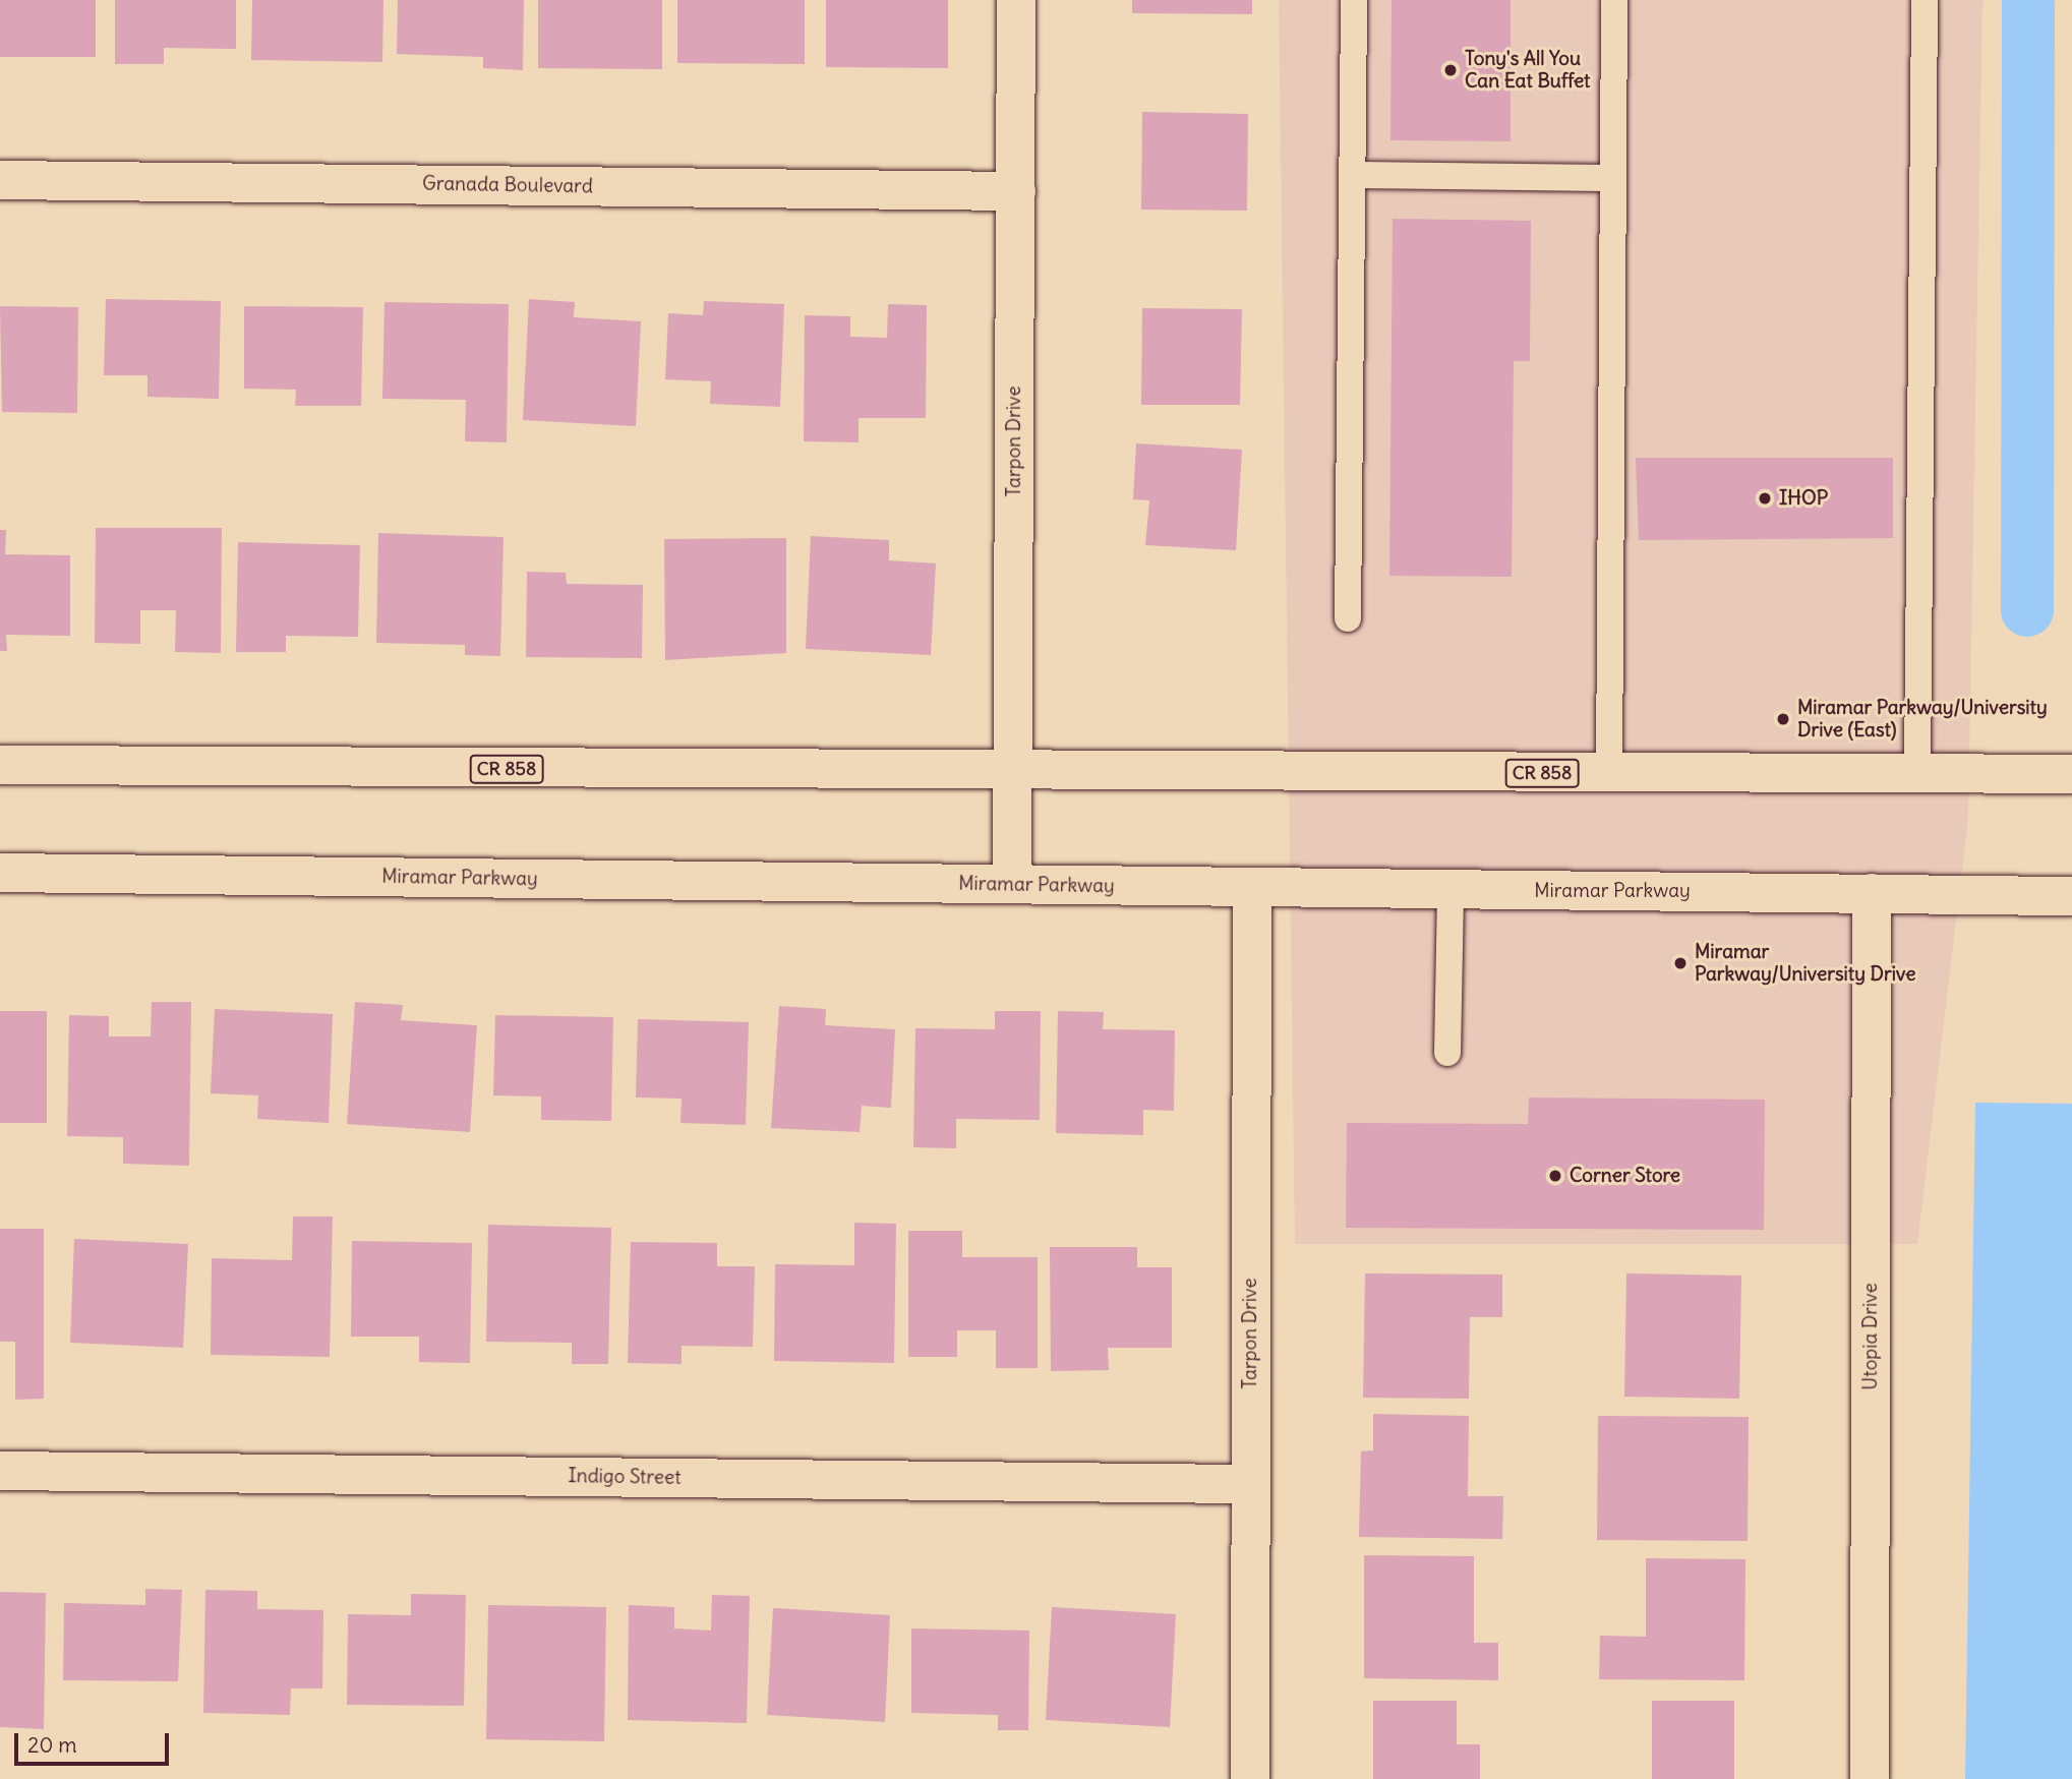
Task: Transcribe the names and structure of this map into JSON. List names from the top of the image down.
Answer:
{
  "streets": {
    "street": [
      "Granada Boulevard",
      "Tarpon Drive",
      "CR 858",
      "Miramar Parkway",
      "Utopia Drive",
      "Indigo Street"
    ]
  },
  "crossings": [
    ["Granada Boulevard", "Tarpon Drive"],
    ["Tarpon Drive", "CR 858"],
    ["Tarpon Drive", "Miramar Parkway"],
    ["Tarpon Drive", "Indigo Street"],
    ["Miramar Parkway", "Utopia Drive"]
  ],
  "places": [
    "Tony's All You Can Eat Buffet",
    "IHOP",
    "Miramar Parkway/University Drive (East)",
    "Miramar Parkway/University Drive",
    "Corner Store"
  ],
  "scale_bar": "20 m"
}
